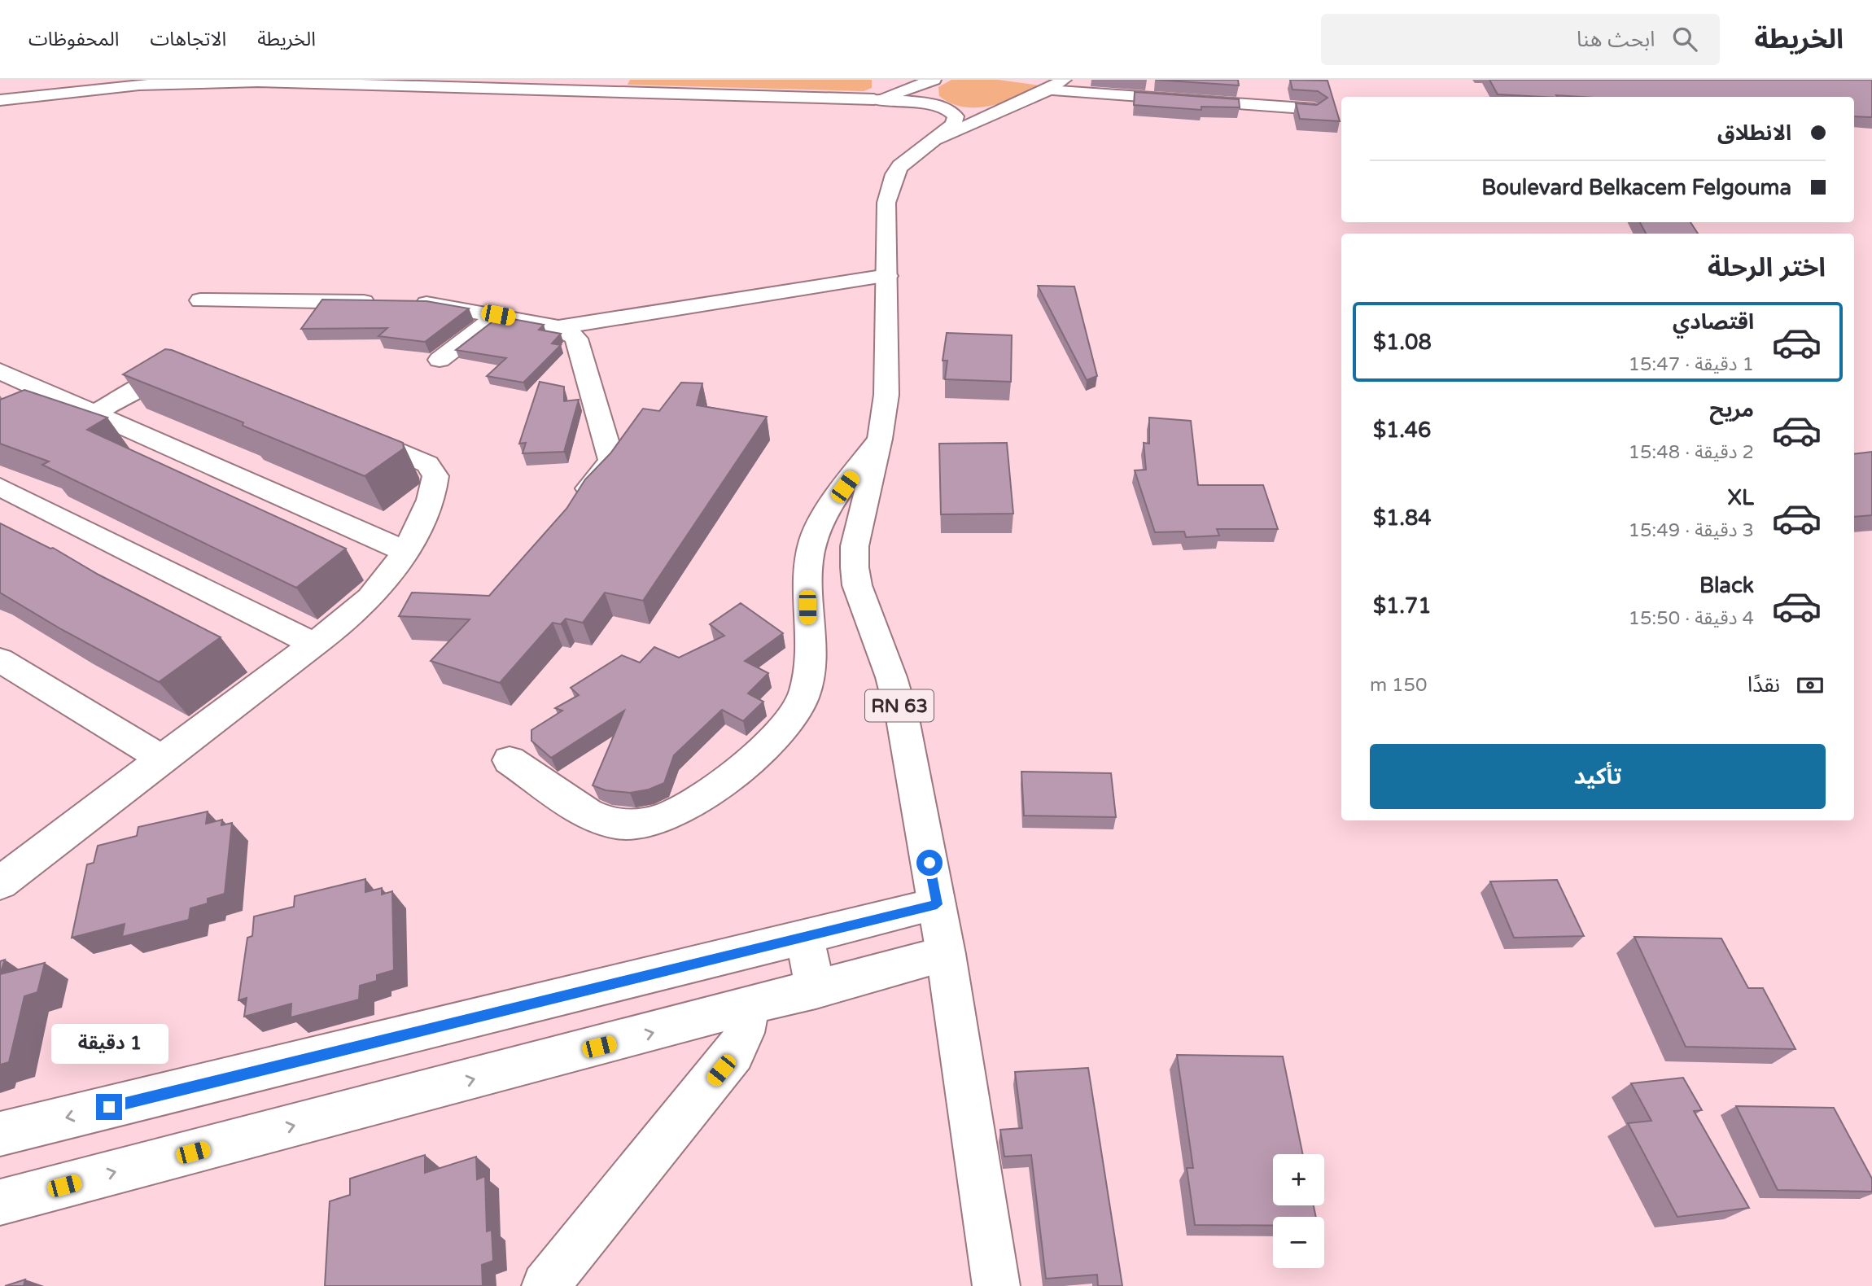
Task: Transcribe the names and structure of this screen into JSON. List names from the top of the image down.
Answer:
{
  "streets": {
    "street": ["RN 63"]
  },
  "page": {
    "header": "الخريطة",
    "search": "ابحث هنا",
    "nav": ["الخريطة", "الاتجاهات", "المحفوظات"],
    "banner": ["الانطلاق", "Boulevard Belkacem Felgouma"],
    "heading": "اختر الرحلة",
    "list": [
      {
        "name": "اقتصادي",
        "note": "1 دقيقة · 15:47",
        "value": "$1.08"
      },
      {
        "name": "مريح",
        "note": "2 دقيقة · 15:48",
        "value": "$1.46"
      },
      {
        "name": "XL",
        "note": "3 دقيقة · 15:49",
        "value": "$1.84"
      },
      {
        "name": "Black",
        "note": "4 دقيقة · 15:50",
        "value": "$1.71"
      }
    ],
    "pay": ["نقدًا", "150 m"],
    "buttons": "تأكيد",
    "bubble": "1 دقيقة",
    "map_buttons": ["+", "−"]
  }
}
